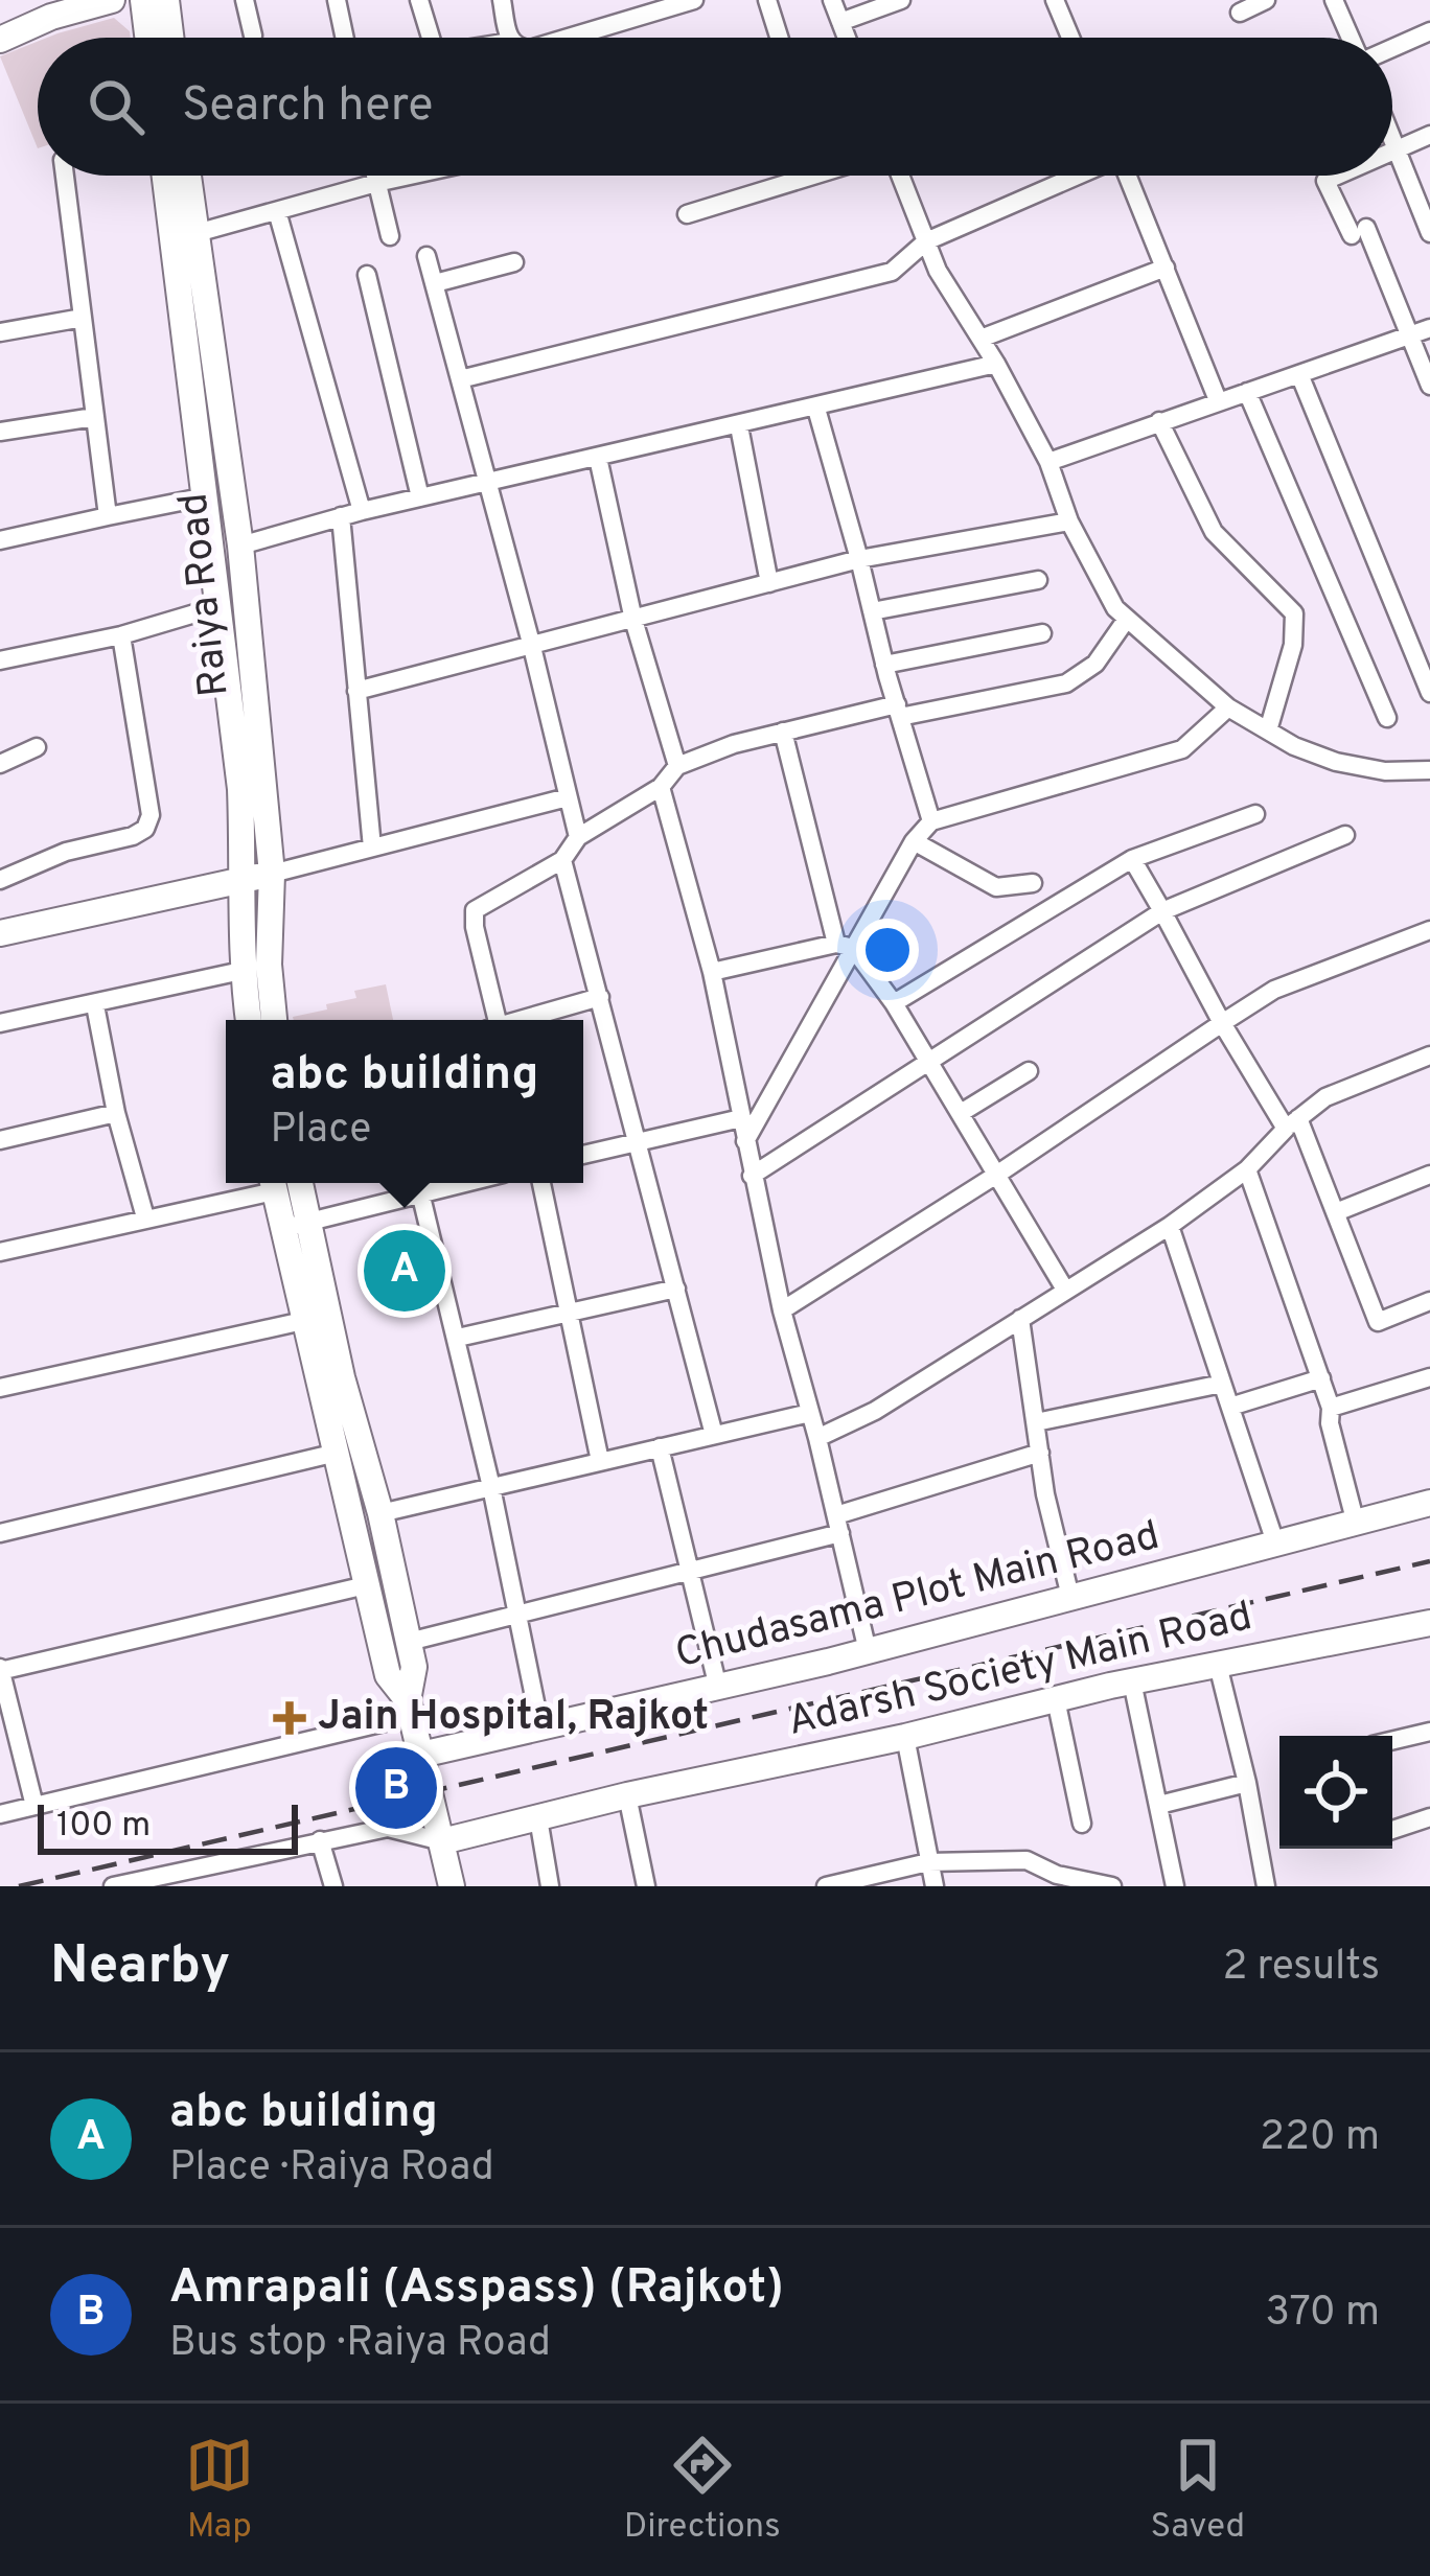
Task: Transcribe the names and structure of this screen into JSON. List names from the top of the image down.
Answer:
{
  "streets": {
    "street": ["Raiya Road", "Chudasama Plot Main Road", "Adarsh Society Main Road"]
  },
  "places": {
    "health": ["Jain Hospital, Rajkot"]
  },
  "scale_bar": "100 m",
  "page": {
    "search": "Search here",
    "popup": ["abc building", "Place"],
    "pins": ["A", "B"],
    "scale": "100 m",
    "heading": ["Nearby", "2 results"],
    "list": [
      {
        "mark": "A",
        "name": "abc building",
        "note": "Place · Raiya Road",
        "value": "220 m"
      },
      {
        "mark": "B",
        "name": "Amrapali (Asspass) (Rajkot)",
        "note": "Bus stop · Raiya Road",
        "value": "370 m"
      }
    ],
    "nav": ["Map", "Directions", "Saved"]
  }
}
